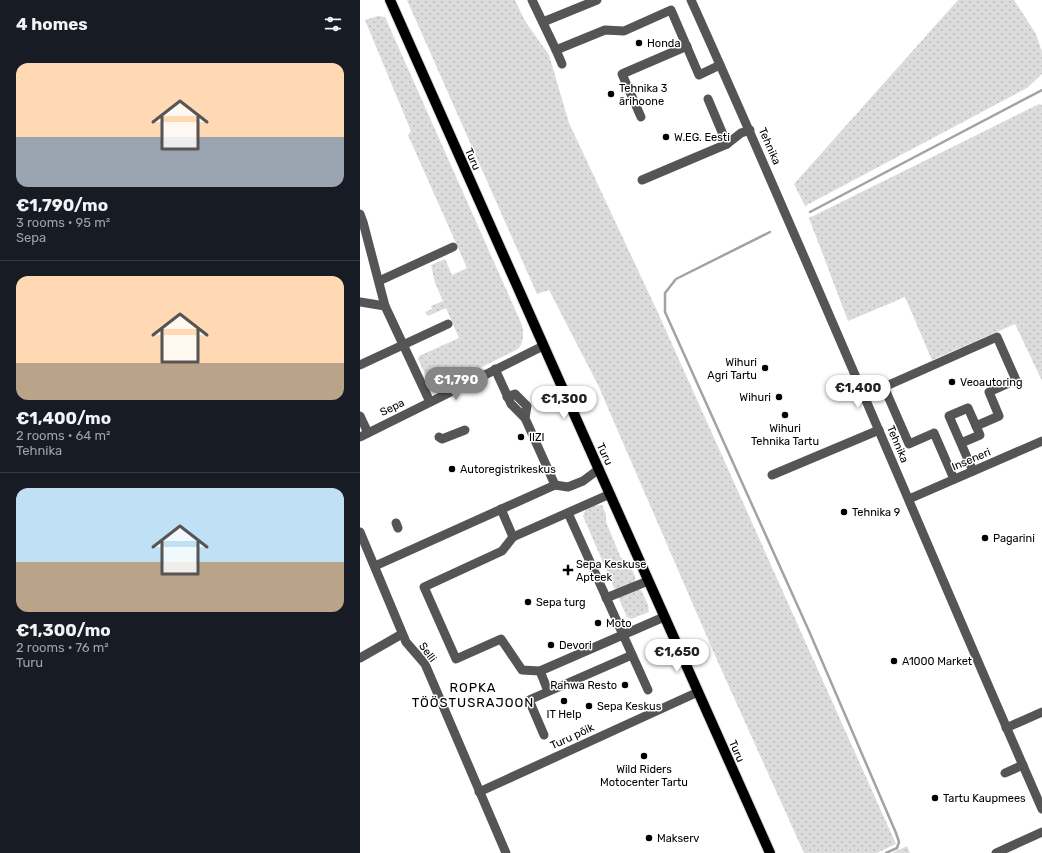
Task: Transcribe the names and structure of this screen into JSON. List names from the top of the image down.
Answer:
{
  "streets": {
    "main road": ["Turu"],
    "street": [
      "Tehnika",
      "Sepa",
      "Inseneri",
      "Selli",
      "Turu põik"
    ]
  },
  "crossings": [
    ["Tehnika", "Inseneri"],
    ["Turu", "Sepa"],
    ["Turu", "Turu põik"],
    ["Selli", "Turu põik"]
  ],
  "districts": ["ROPKA TÖÖSTUSRAJOON"],
  "places": {
    "other": [
      "Honda",
      "Tehnika 3 ärihoone",
      "W.EG. Eesti",
      "Wihuri Agri Tartu",
      "Veoautoring",
      "Wihuri",
      "Wihuri Tehnika Tartu",
      "IIZI",
      "Autoregistrikeskus",
      "Tehnika 9",
      "Pagarini",
      "Sepa turg",
      "Moto",
      "Devori",
      "A1000 Market",
      "Rahwa Resto",
      "IT Help",
      "Sepa Keskus",
      "Wild Riders Motocenter Tartu",
      "Tartu Kaupmees",
      "Makserv"
    ],
    "health": ["Sepa Keskuse Apteek"]
  },
  "page": {
    "heading": "4 homes",
    "list": [
      {
        "name": "€1,790/mo",
        "note": "3 rooms · 95 m² · Sepa"
      },
      {
        "name": "€1,400/mo",
        "note": "2 rooms · 64 m² · Tehnika"
      },
      {
        "name": "€1,300/mo",
        "note": "2 rooms · 76 m² · Turu"
      }
    ],
    "price": [
      "€1,790",
      "€1,400",
      "€1,300",
      "€1,650"
    ]
  }
}
